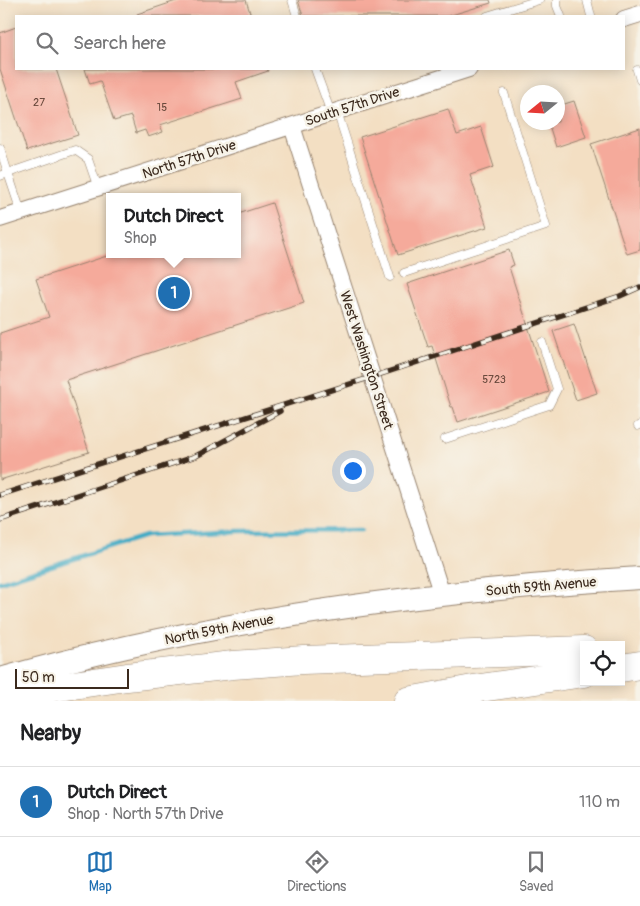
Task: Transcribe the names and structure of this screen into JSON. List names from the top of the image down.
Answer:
{
  "streets": {
    "main road": ["South 59th Avenue", "North 59th Avenue"],
    "street": ["South 57th Drive", "North 57th Drive", "West Washington Street"]
  },
  "crossings": [
    ["South 57th Drive", "North 57th Drive"],
    ["South 57th Drive", "West Washington Street"],
    ["North 57th Drive", "West Washington Street"],
    ["West Washington Street", "South 59th Avenue"],
    ["West Washington Street", "North 59th Avenue"],
    ["South 59th Avenue", "North 59th Avenue"]
  ],
  "house_numbers": ["27", "15", "5723"],
  "scale_bar": "50 m",
  "north": "left",
  "page": {
    "search": "Search here",
    "popup": ["Dutch Direct", "Shop"],
    "pins": "1",
    "scale": "50 m",
    "heading": "Nearby",
    "list": [
      {
        "mark": "1",
        "name": "Dutch Direct",
        "note": "Shop · North 57th Drive",
        "value": "110 m"
      }
    ],
    "nav": ["Map", "Directions", "Saved"]
  }
}
